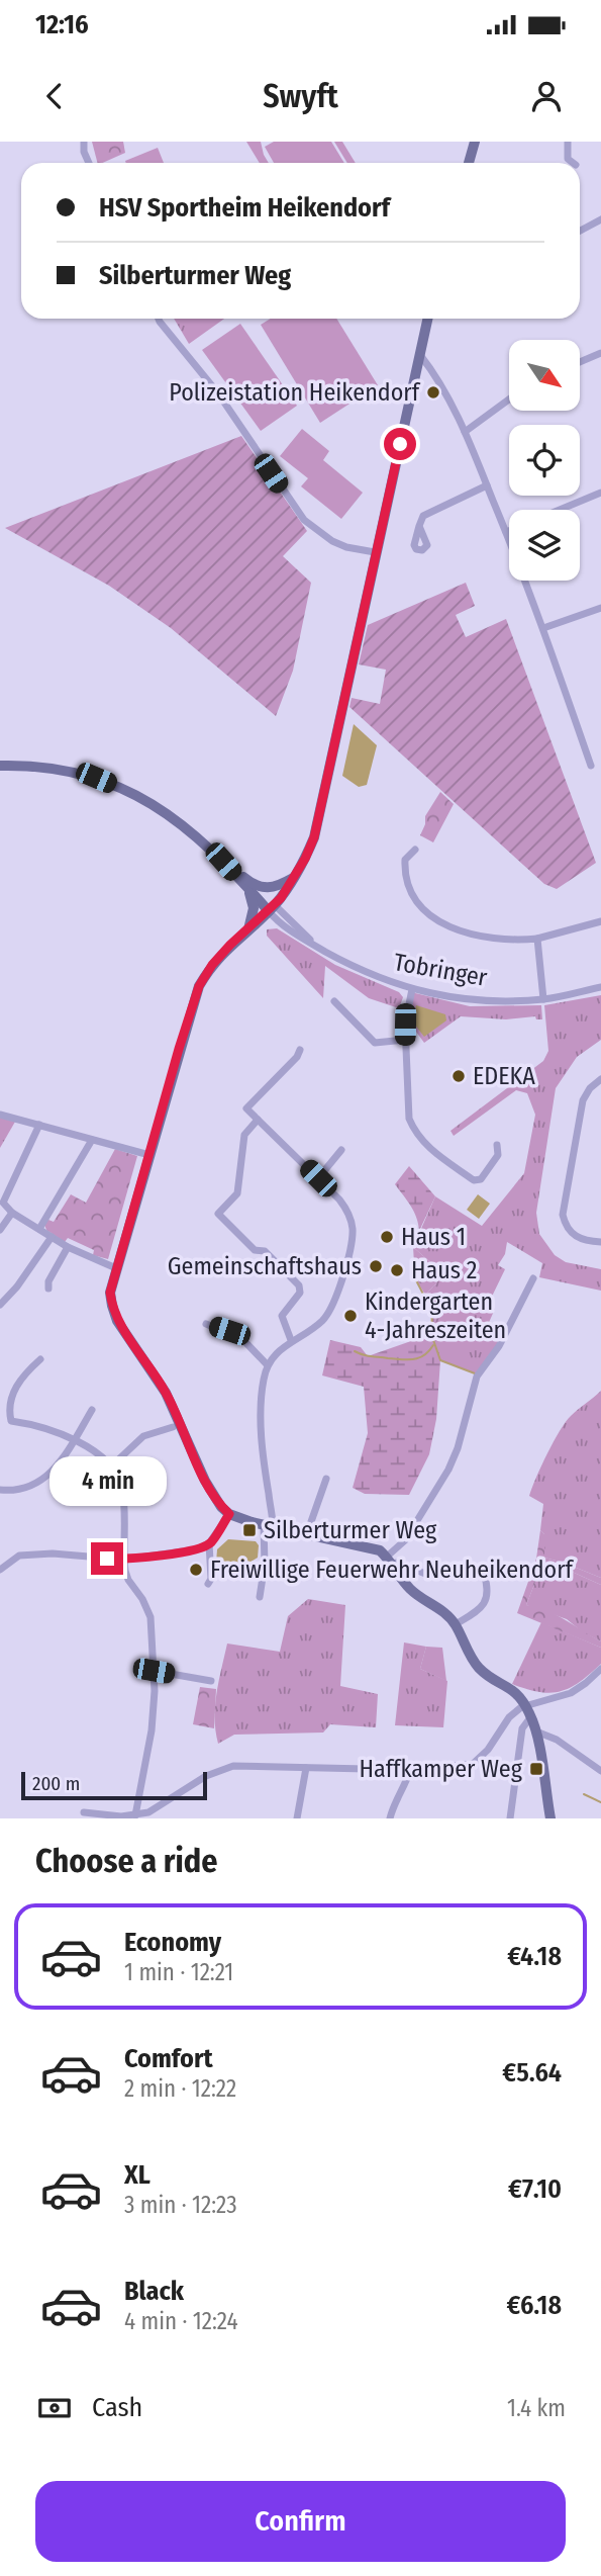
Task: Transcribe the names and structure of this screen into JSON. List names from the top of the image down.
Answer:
{
  "streets": {
    "street": ["Tobringer"]
  },
  "places": {
    "other": [
      "Polizeistation Heikendorf",
      "EDEKA",
      "Haus 1",
      "Gemeinschaftshaus",
      "Haus 2",
      "Kindergarten 4-Jahreszeiten",
      "Freiwillige Feuerwehr Neuheikendorf"
    ],
    "transit": ["Silberturmer Weg", "Haffkamper Weg"]
  },
  "scale_bar": "200 m",
  "north": "bottom right",
  "page": {
    "status": "12:16",
    "header": "Swyft",
    "banner": ["HSV Sportheim Heikendorf", "Silberturmer Weg"],
    "bubble": "4 min",
    "scale": "200 m",
    "heading": "Choose a ride",
    "list": [
      {
        "name": "Economy",
        "note": "1 min · 12:21",
        "value": "€4.18"
      },
      {
        "name": "Comfort",
        "note": "2 min · 12:22",
        "value": "€5.64"
      },
      {
        "name": "XL",
        "note": "3 min · 12:23",
        "value": "€7.10"
      },
      {
        "name": "Black",
        "note": "4 min · 12:24",
        "value": "€6.18"
      }
    ],
    "pay": ["Cash", "1.4 km"],
    "buttons": "Confirm"
  }
}
